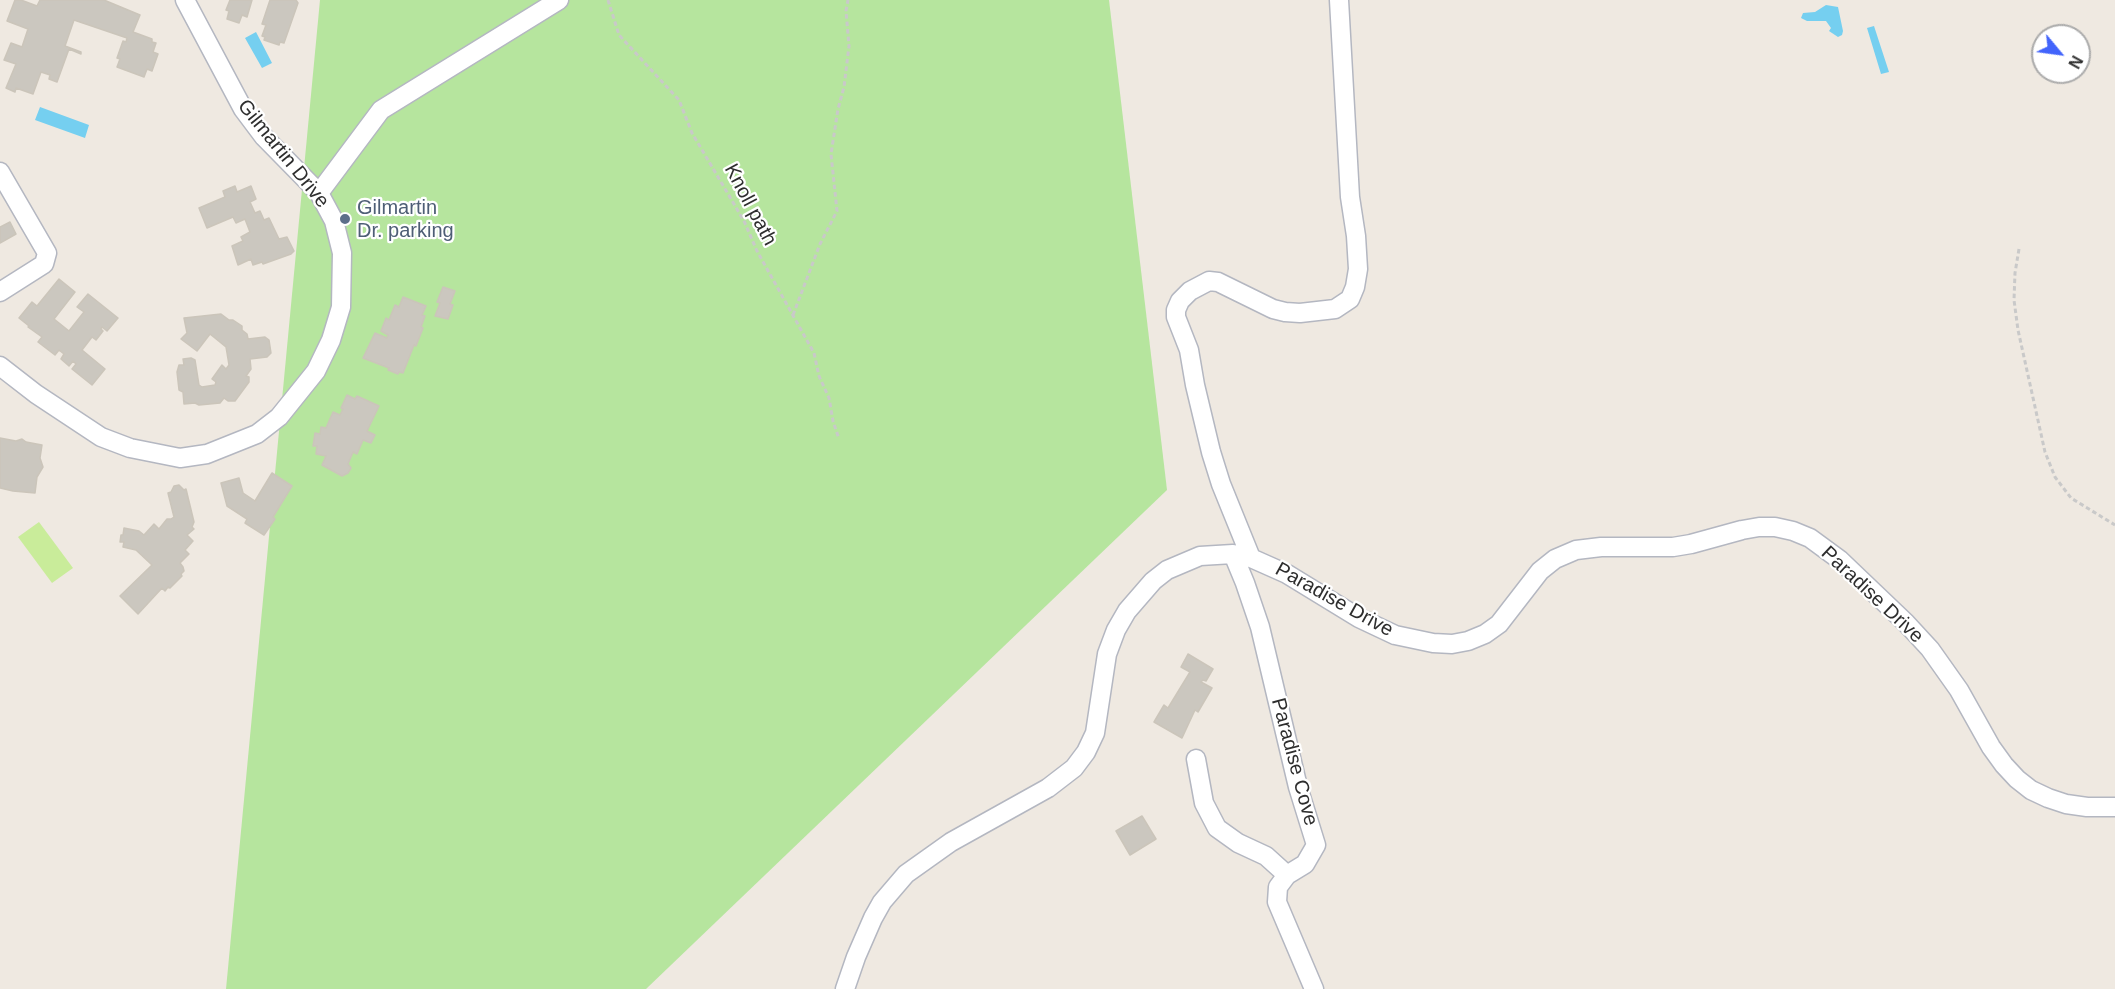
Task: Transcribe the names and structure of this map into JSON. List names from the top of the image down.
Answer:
{
  "streets": {
    "street": ["Gilmartin Drive", "Paradise Drive", "Paradise Cove"],
    "path": ["Knoll path"]
  },
  "crossings": [
    ["Paradise Drive", "Paradise Cove"]
  ],
  "places": ["Gilmartin Dr. parking"],
  "north": "bottom right"
}
